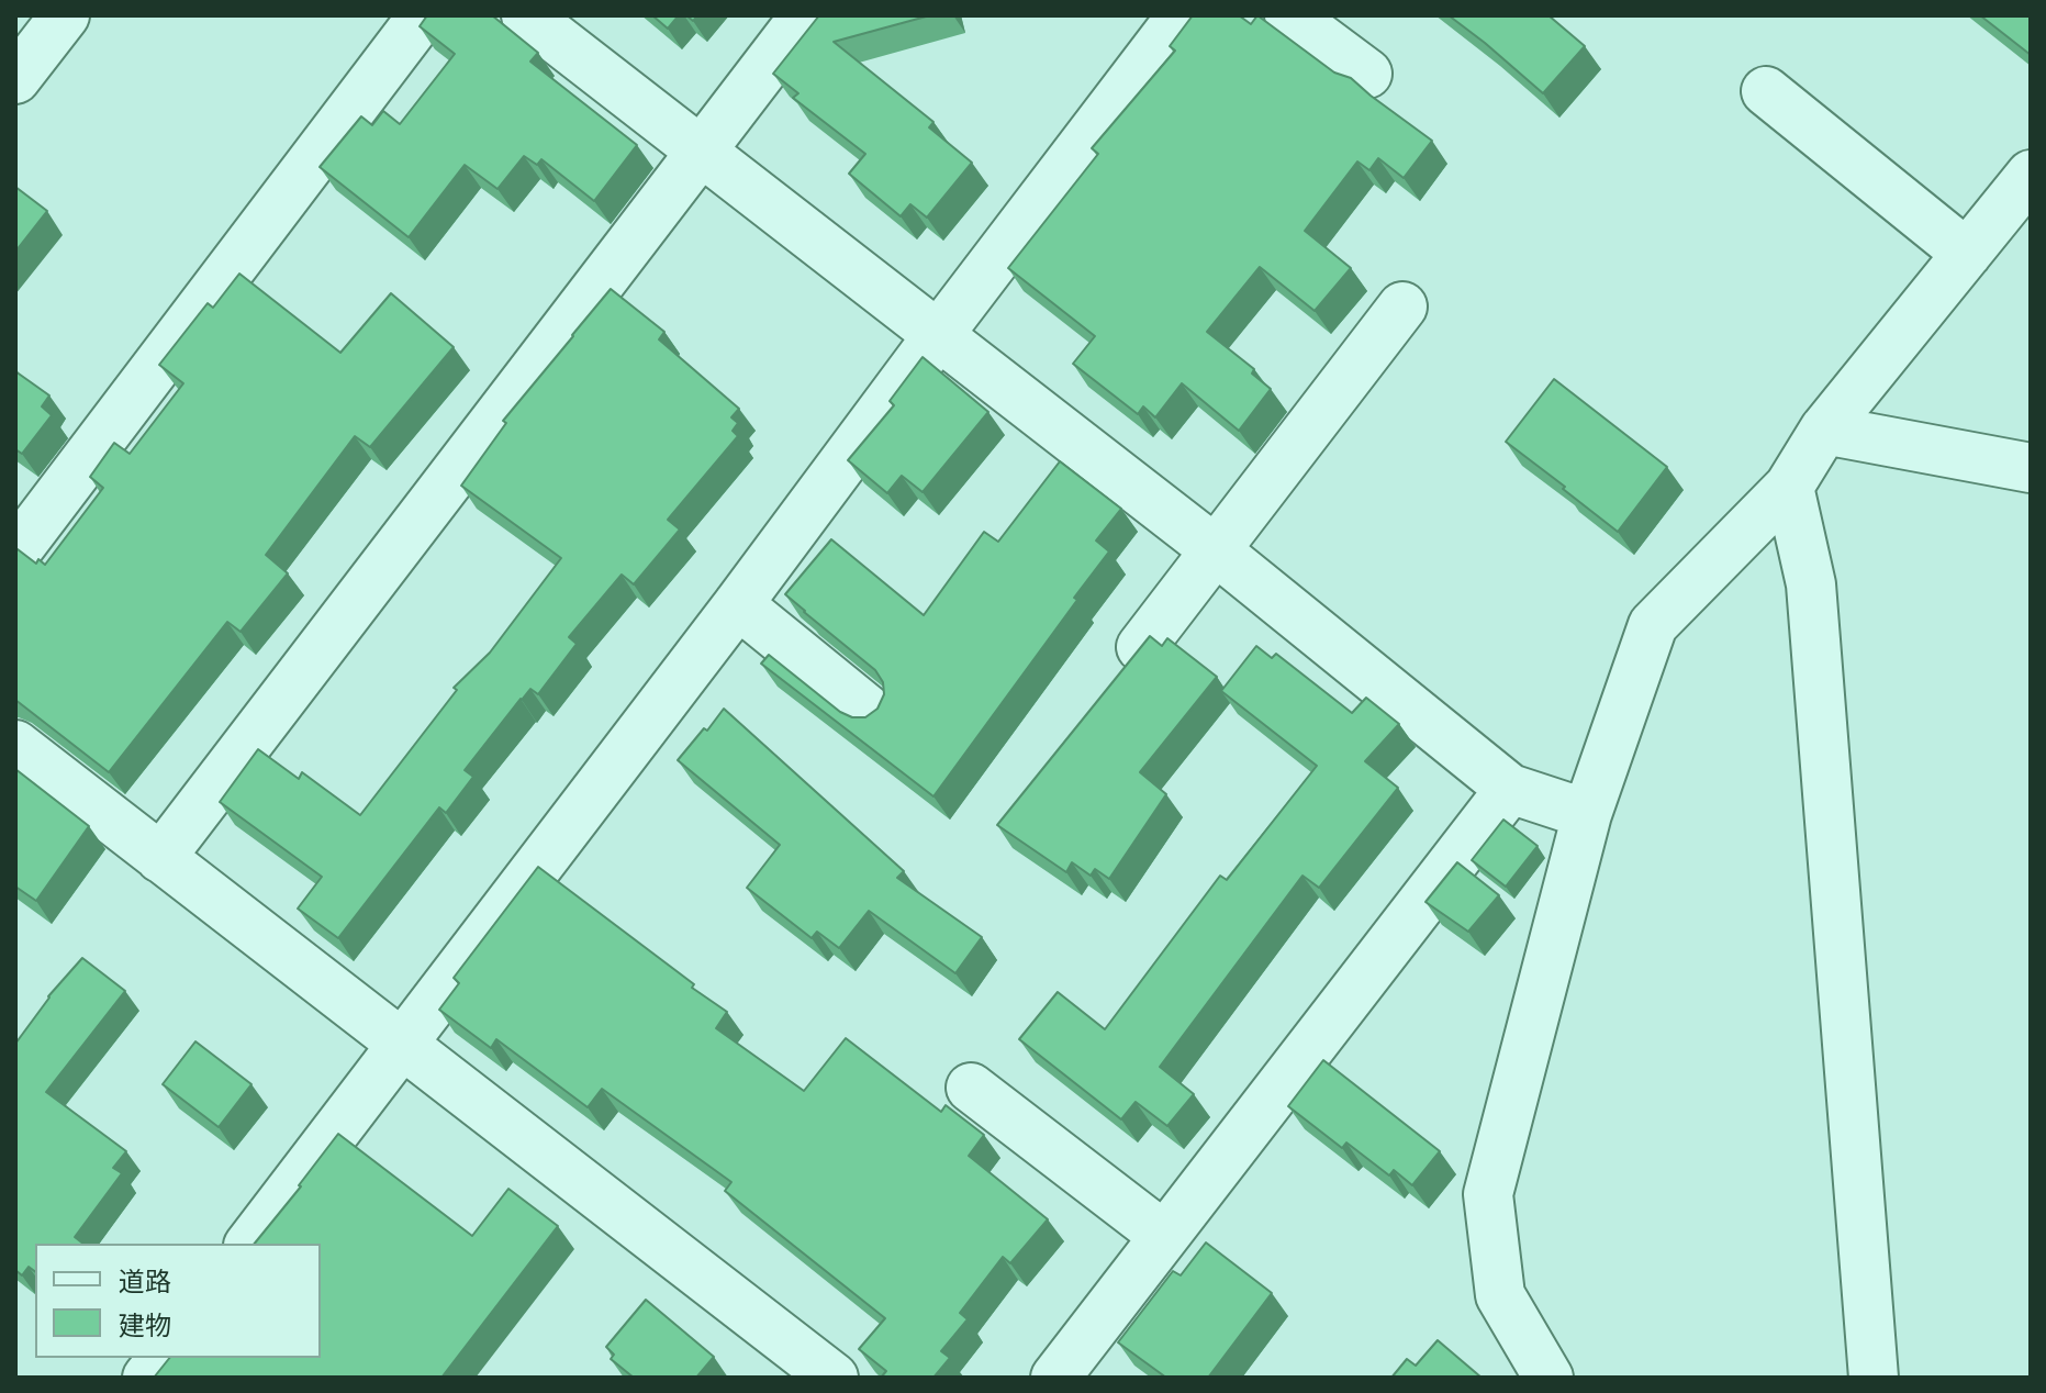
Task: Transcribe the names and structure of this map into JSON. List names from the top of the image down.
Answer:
{
  "legend": ["道路", "建物"]
}
